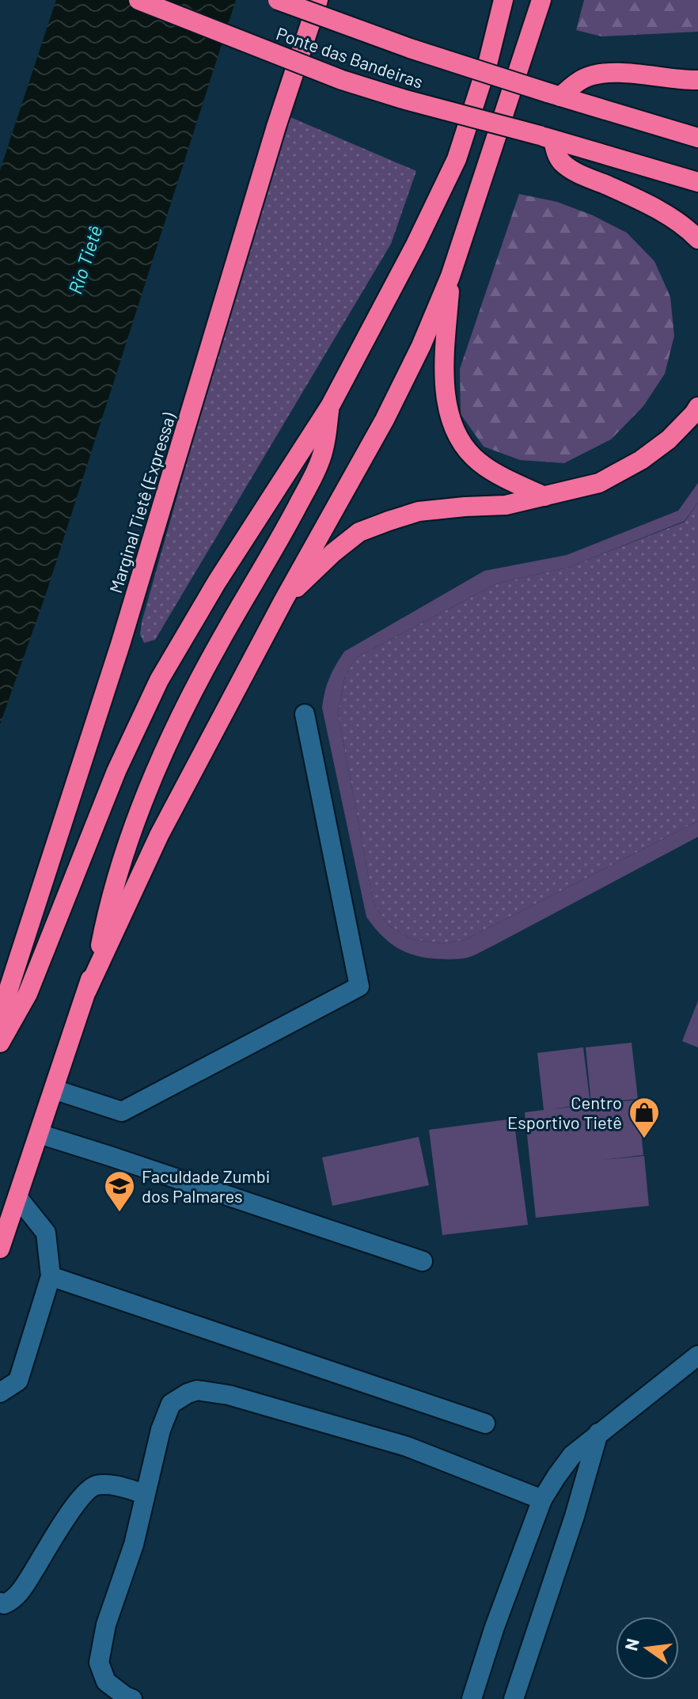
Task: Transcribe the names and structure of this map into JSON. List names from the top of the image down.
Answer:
{
  "streets": {
    "highway": ["Ponte das Bandeiras", "Marginal Tietê (Expressa)"]
  },
  "water": ["Rio Tietê"],
  "places": {
    "shop": ["Centro Esportivo Tietê"],
    "school or university": ["Faculdade Zumbi dos Palmares"]
  },
  "north": "left"
}
